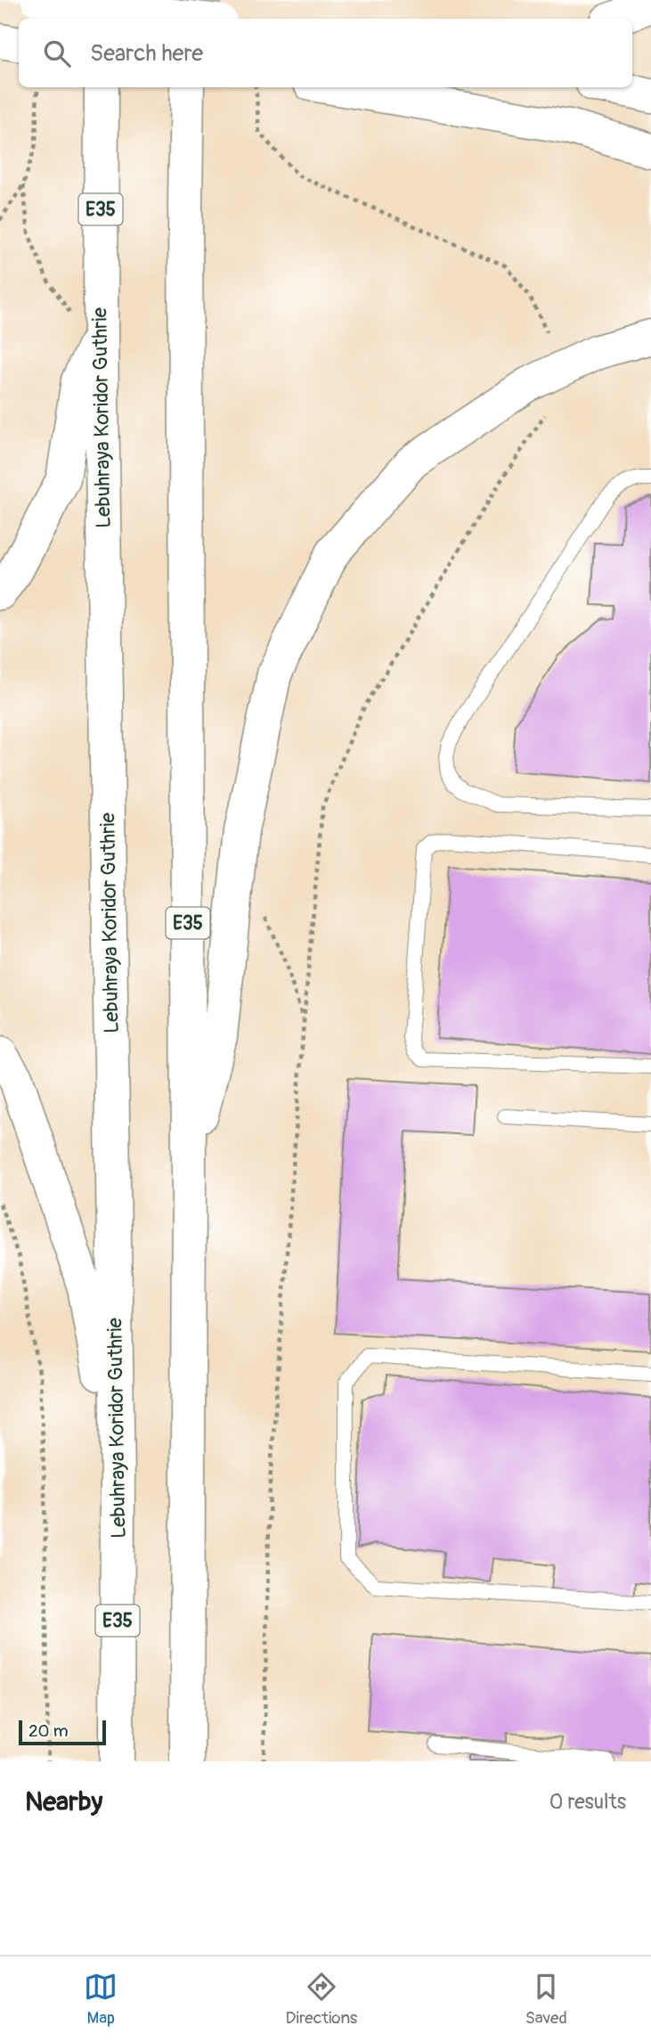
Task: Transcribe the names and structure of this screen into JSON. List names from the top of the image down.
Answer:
{
  "streets": {
    "main road": ["E35", "Lebuhraya Koridor Guthrie"]
  },
  "scale_bar": "20 m",
  "page": {
    "search": "Search here",
    "scale": "20 m",
    "heading": ["Nearby", "0 results"],
    "nav": ["Map", "Directions", "Saved"]
  }
}
